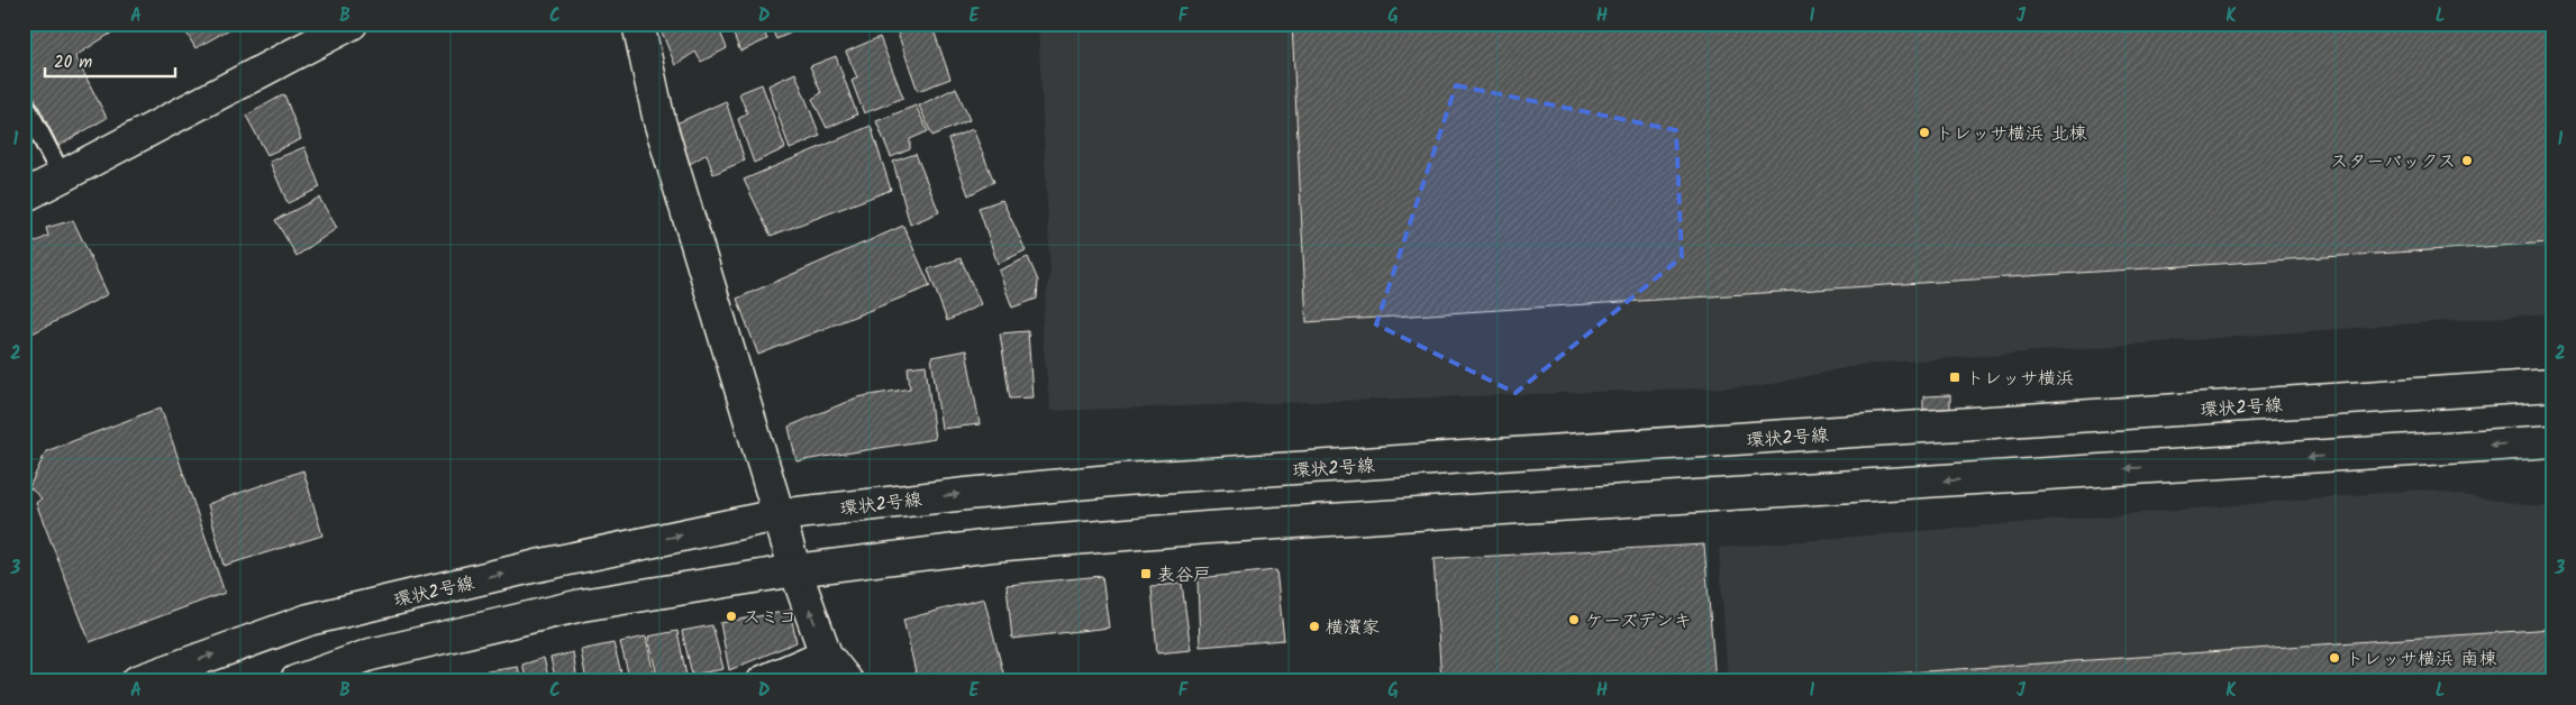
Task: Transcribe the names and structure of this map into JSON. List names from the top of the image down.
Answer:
{
  "streets": {
    "main road": ["環状2号線"]
  },
  "places": {
    "other": [
      "トレッサ横浜 北棟",
      "スターバックス",
      "スミコ",
      "ケーズデンキ",
      "横濱家",
      "トレッサ横浜 南棟"
    ],
    "transit": ["トレッサ横浜", "表谷戸"]
  },
  "scale_bar": "20 m",
  "grid": {
    "columns": [
      "A",
      "B",
      "C",
      "D",
      "E",
      "F",
      "G",
      "H",
      "I",
      "J",
      "K",
      "L"
    ],
    "rows": ["1", "2", "3"]
  }
}
